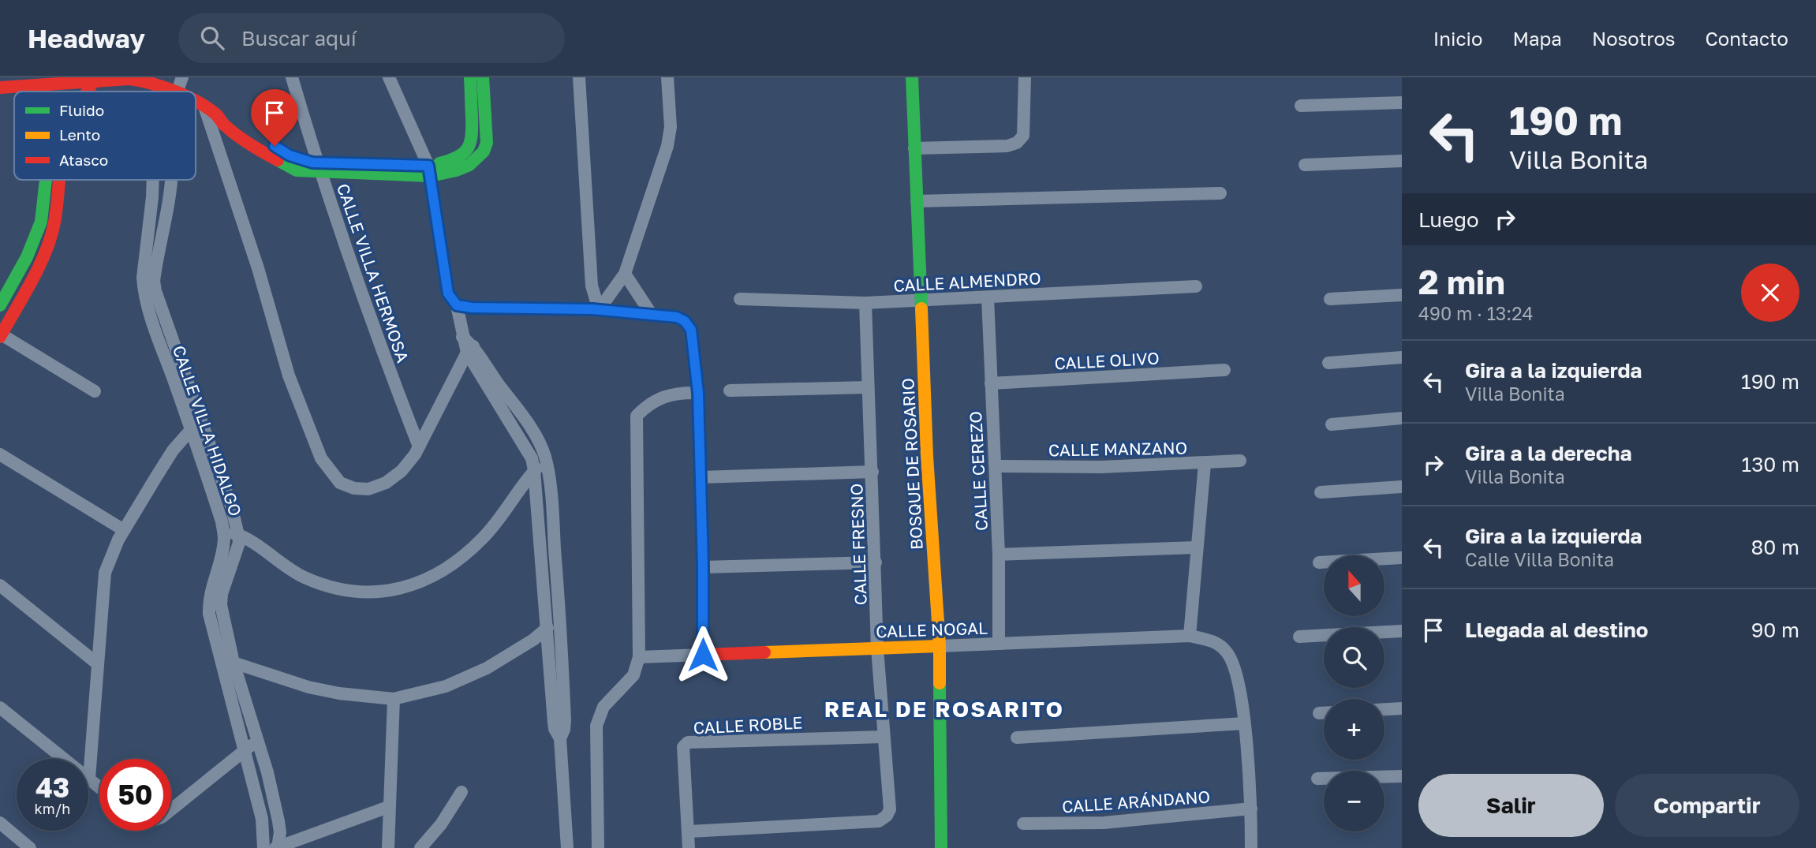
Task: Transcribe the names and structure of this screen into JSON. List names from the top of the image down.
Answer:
{
  "streets": {
    "main road": ["BOSQUE DE ROSARIO", "CALLE NOGAL"],
    "street": [
      "CALLE VILLA HERMOSA",
      "CALLE ALMENDRO",
      "CALLE OLIVO",
      "CALLE VILLA HIDALGO",
      "CALLE MANZANO",
      "CALLE CEREZO",
      "CALLE FRESNO",
      "CALLE ROBLE",
      "CALLE ARÁNDANO"
    ]
  },
  "crossings": [
    ["CALLE ALMENDRO", "BOSQUE DE ROSARIO"],
    ["CALLE ALMENDRO", "CALLE CEREZO"],
    ["CALLE ALMENDRO", "CALLE FRESNO"],
    ["CALLE OLIVO", "CALLE CEREZO"],
    ["CALLE MANZANO", "CALLE CEREZO"],
    ["BOSQUE DE ROSARIO", "CALLE NOGAL"],
    ["CALLE CEREZO", "CALLE NOGAL"],
    ["CALLE FRESNO", "CALLE NOGAL"],
    ["CALLE FRESNO", "CALLE ROBLE"],
    ["CALLE NOGAL", "CALLE ARÁNDANO"]
  ],
  "districts": ["REAL DE ROSARITO"],
  "legend": ["Fluido", "Lento", "Atasco"],
  "north": "top",
  "page": {
    "header": "Headway",
    "search": "Buscar aquí",
    "nav": [
      "Inicio",
      "Mapa",
      "Nosotros",
      "Contacto"
    ],
    "turn": ["190 m", "Villa Bonita"],
    "then": "Luego",
    "heading": ["2 min", "490 m · 13:24"],
    "list": [
      {
        "name": "Gira a la izquierda",
        "note": "Villa Bonita",
        "value": "190 m"
      },
      {
        "name": "Gira a la derecha",
        "note": "Villa Bonita",
        "value": "130 m"
      },
      {
        "name": "Gira a la izquierda",
        "note": "Calle Villa Bonita",
        "value": "80 m"
      },
      {
        "name": "Llegada al destino",
        "value": "90 m"
      }
    ],
    "map_buttons": ["+", "−"],
    "speed": "43 km/h",
    "limit": "50",
    "buttons": ["Salir", "Compartir"]
  }
}
